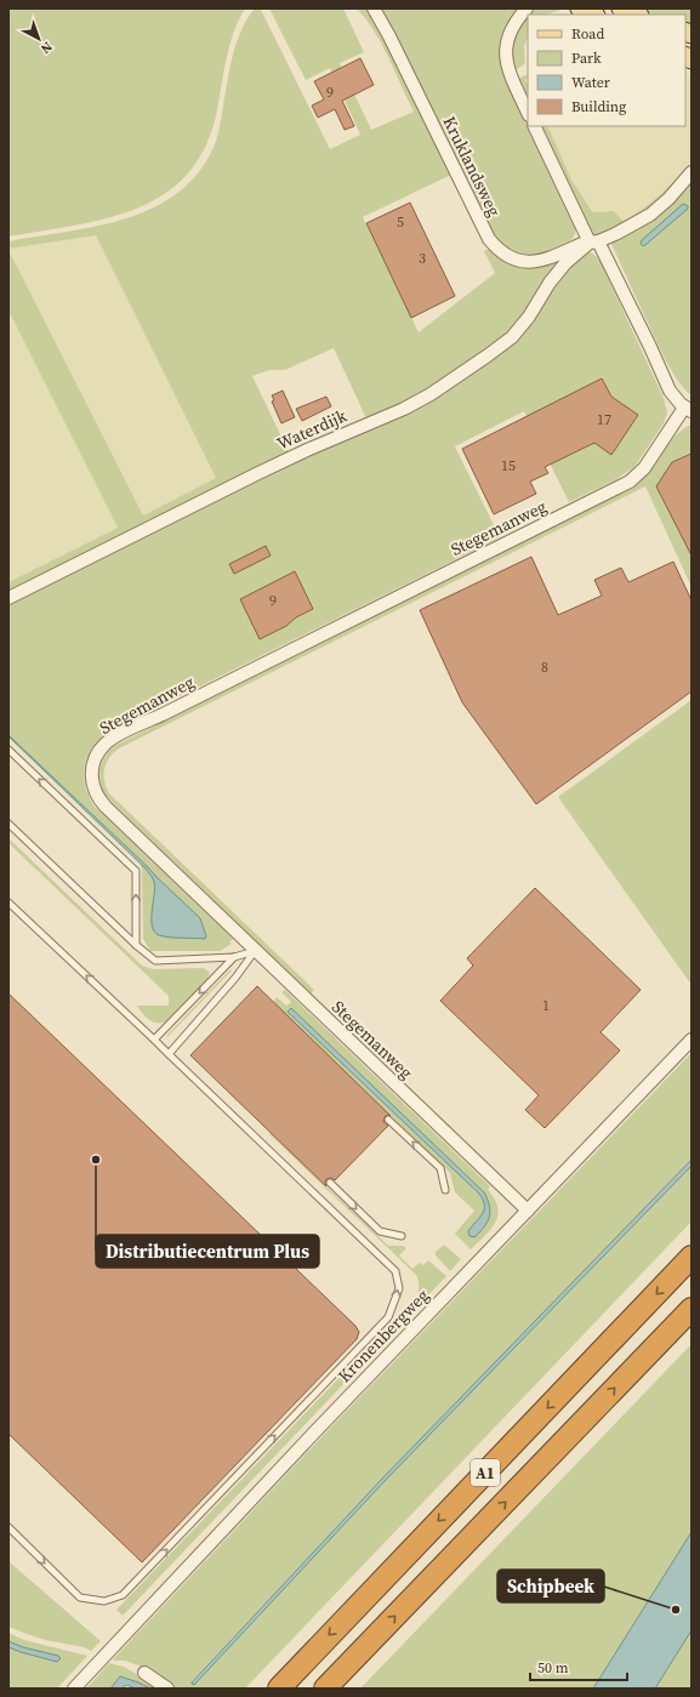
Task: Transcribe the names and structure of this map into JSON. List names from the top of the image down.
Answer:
{
  "streets": {
    "highway": ["A1"],
    "street": [
      "Kruklandsweg",
      "Waterdijk",
      "Stegemanweg",
      "Kronenbergweg"
    ]
  },
  "crossings": [
    ["Kruklandsweg", "Waterdijk"],
    ["Stegemanweg", "Kronenbergweg"]
  ],
  "places": ["Distributiecentrum Plus", "Schipbeek"],
  "house_numbers": [
    "9",
    "5",
    "3",
    "17",
    "15",
    "9",
    "8",
    "1"
  ],
  "legend": [
    "Road",
    "Park",
    "Water",
    "Building"
  ],
  "scale_bar": "50 m",
  "north": "bottom right"
}
